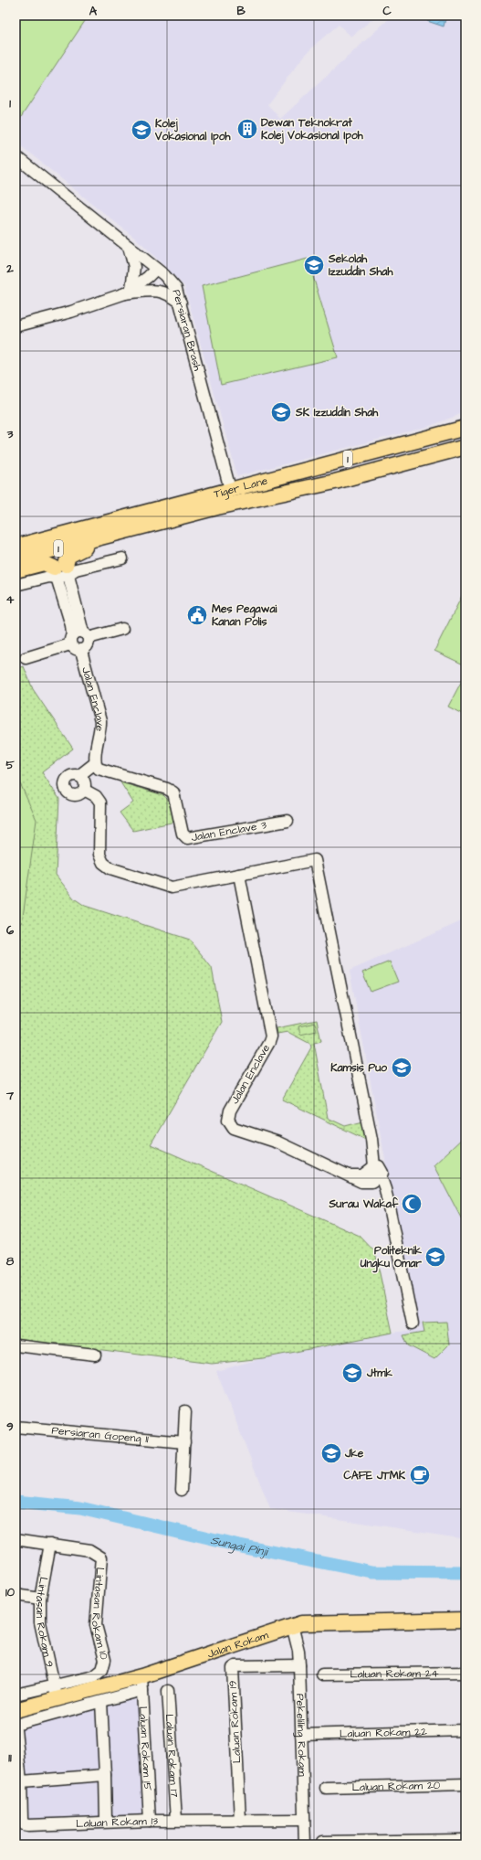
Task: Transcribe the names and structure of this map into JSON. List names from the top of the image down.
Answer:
{
  "streets": {
    "main road": ["1", "Tiger Lane", "Jalan Rokam"],
    "street": [
      "Persiaran Brash",
      "Jalan Enclave",
      "Jalan Enclave 3",
      "Persiaran Gopeng 11",
      "Lintasan Rokam 10",
      "Lintasan Rokam 9",
      "Laluan Rokam 24",
      "Laluan Rokam 19",
      "Laluan Rokam 22",
      "Pekeliling Rokam",
      "Laluan Rokam 15",
      "Laluan Rokam 17",
      "Laluan Rokam 20",
      "Laluan Rokam 13"
    ]
  },
  "crossings": [
    ["Persiaran Brash", "Tiger Lane"],
    ["Jalan Enclave", "Jalan Enclave 3"],
    ["Lintasan Rokam 10", "Lintasan Rokam 9"],
    ["Lintasan Rokam 10", "Jalan Rokam"],
    ["Lintasan Rokam 9", "Jalan Rokam"],
    ["Jalan Rokam", "Pekeliling Rokam"],
    ["Jalan Rokam", "Laluan Rokam 15"],
    ["Laluan Rokam 19", "Pekeliling Rokam"],
    ["Laluan Rokam 19", "Laluan Rokam 13"],
    ["Laluan Rokam 22", "Pekeliling Rokam"],
    ["Pekeliling Rokam", "Laluan Rokam 13"],
    ["Laluan Rokam 15", "Laluan Rokam 13"],
    ["Laluan Rokam 17", "Laluan Rokam 13"]
  ],
  "water": ["Sungai Pinji"],
  "places": {
    "building": ["Dewan Teknokrat Kolej Vokasional Ipoh"],
    "school or university": [
      "Kolej Vokasional Ipoh",
      "Sekolah Izzuddin Shah",
      "SK Izzuddin Shah",
      "Kamsis Puo",
      "Politeknik Ungku Omar",
      "Jtmk",
      "Jke"
    ],
    "public building": ["Mes Pegawai Kanan Polis"],
    "mosque": ["Surau Wakaf"],
    "cafe": ["CAFE JTMK"]
  },
  "grid": {
    "columns": ["A", "B", "C"],
    "rows": [
      "1",
      "2",
      "3",
      "4",
      "5",
      "6",
      "7",
      "8",
      "9",
      "10",
      "11"
    ]
  }
}
